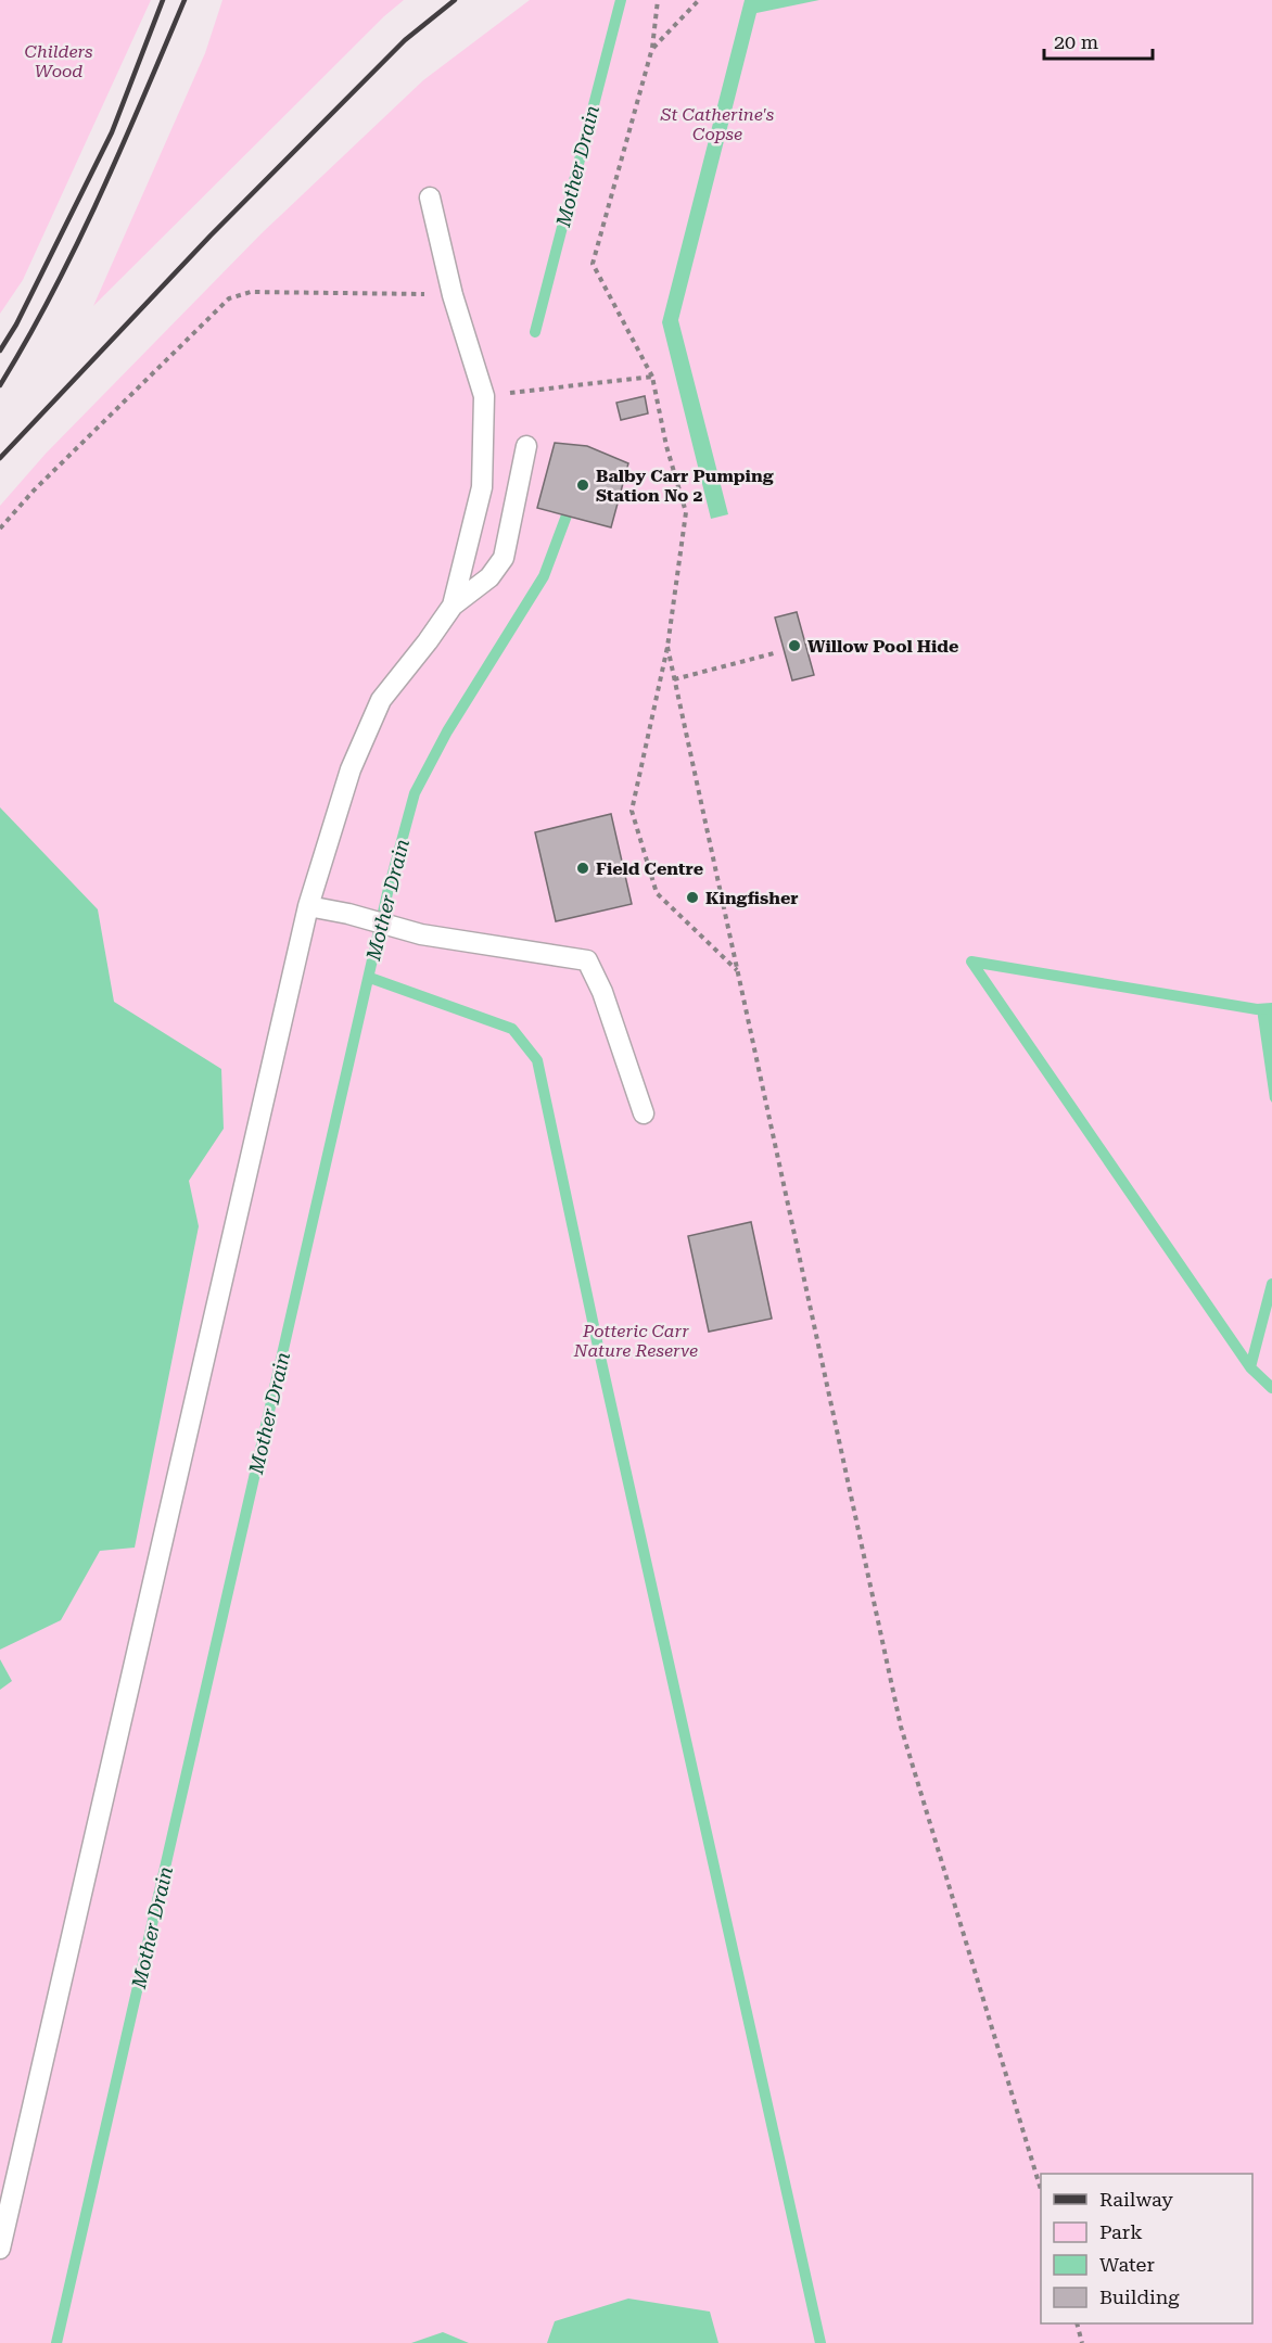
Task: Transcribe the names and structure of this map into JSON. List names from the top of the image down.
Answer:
{
  "water": ["Mother Drain"],
  "parks": ["Childers Wood", "St Catherine's Copse", "Potteric Carr Nature Reserve"],
  "places": [
    "Balby Carr Pumping Station No 2",
    "Willow Pool Hide",
    "Field Centre",
    "Kingfisher"
  ],
  "legend": [
    "Railway",
    "Park",
    "Water",
    "Building"
  ],
  "scale_bar": "20 m"
}
